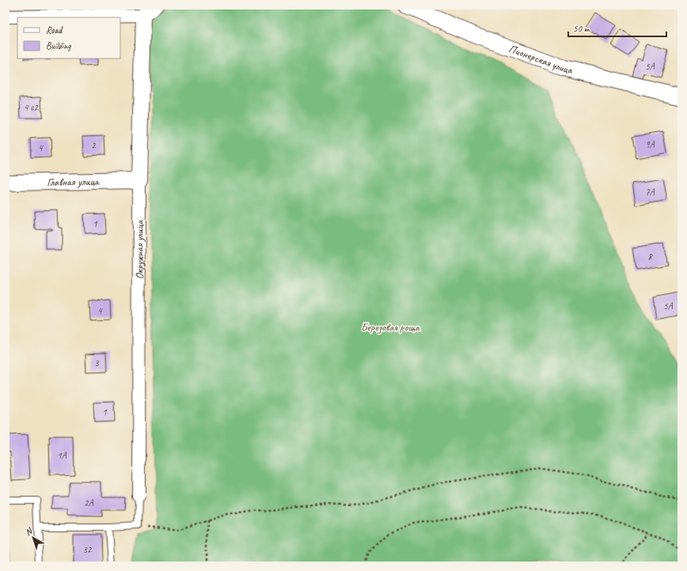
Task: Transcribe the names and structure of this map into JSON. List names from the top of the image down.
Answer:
{
  "streets": {
    "street": ["Пионерская улица", "Главная улица", "Окружная улица"]
  },
  "crossings": [
    ["Главная улица", "Окружная улица"]
  ],
  "parks": ["Березовая роща"],
  "house_numbers": [
    "5А",
    "4 с2",
    "9А",
    "2",
    "4",
    "7А",
    "1",
    "8",
    "5А",
    "4",
    "3",
    "1",
    "1А",
    "2А",
    "32"
  ],
  "legend": ["Road", "Building"],
  "scale_bar": "50 m",
  "north": "top left"
}
